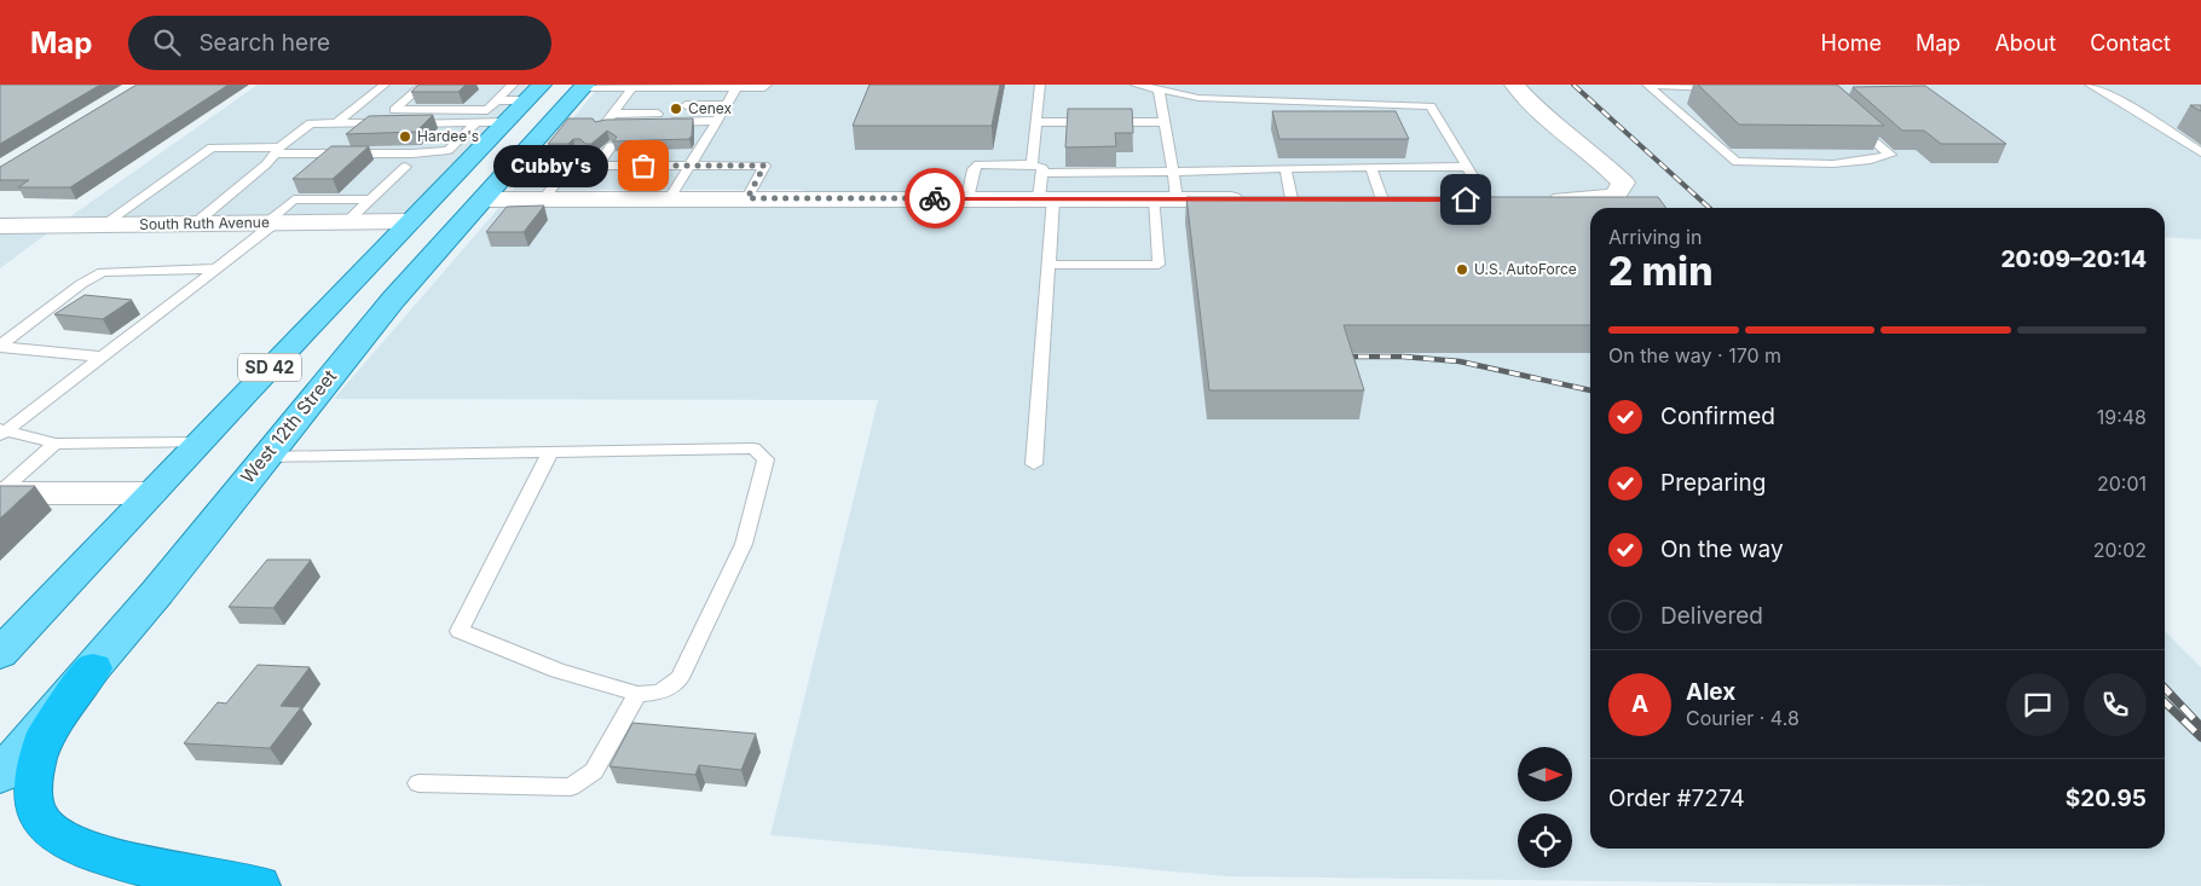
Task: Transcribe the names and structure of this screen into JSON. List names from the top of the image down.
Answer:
{
  "streets": {
    "main road": ["SD 42", "West 12th Street"],
    "street": ["South Ruth Avenue"]
  },
  "crossings": [
    ["South Ruth Avenue", "SD 42"]
  ],
  "places": [
    "Cenex",
    "Hardee's",
    "Cubby's",
    "U.S. AutoForce"
  ],
  "north": "right",
  "page": {
    "header": "Map",
    "search": "Search here",
    "nav": [
      "Home",
      "Map",
      "About",
      "Contact"
    ],
    "bubble": "Cubby's",
    "heading": ["2 min", "Arriving in", "20:09–20:14"],
    "panel": [
      "Alex",
      "Courier · 4.8",
      "Order #7274",
      "$20.95"
    ],
    "bar": "On the way · 170 m",
    "list": [
      ["Confirmed", "19:48"],
      ["Preparing", "20:01"],
      ["On the way", "20:02"],
      "Delivered"
    ],
    "round": "A"
  }
}
